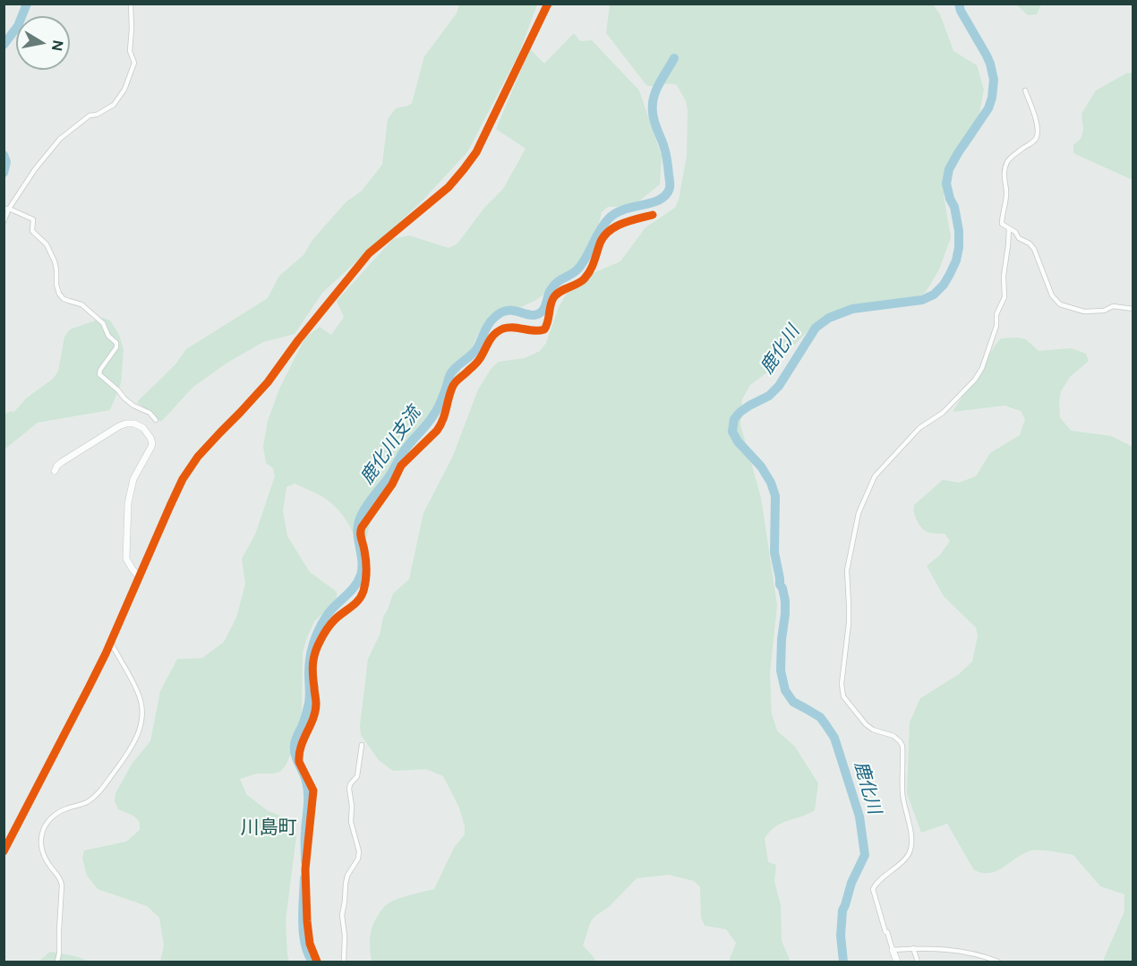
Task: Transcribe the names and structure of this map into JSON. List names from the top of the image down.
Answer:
{
  "districts": ["川島町"],
  "water": ["鹿化川", "鹿化川支流"],
  "north": "right"
}
